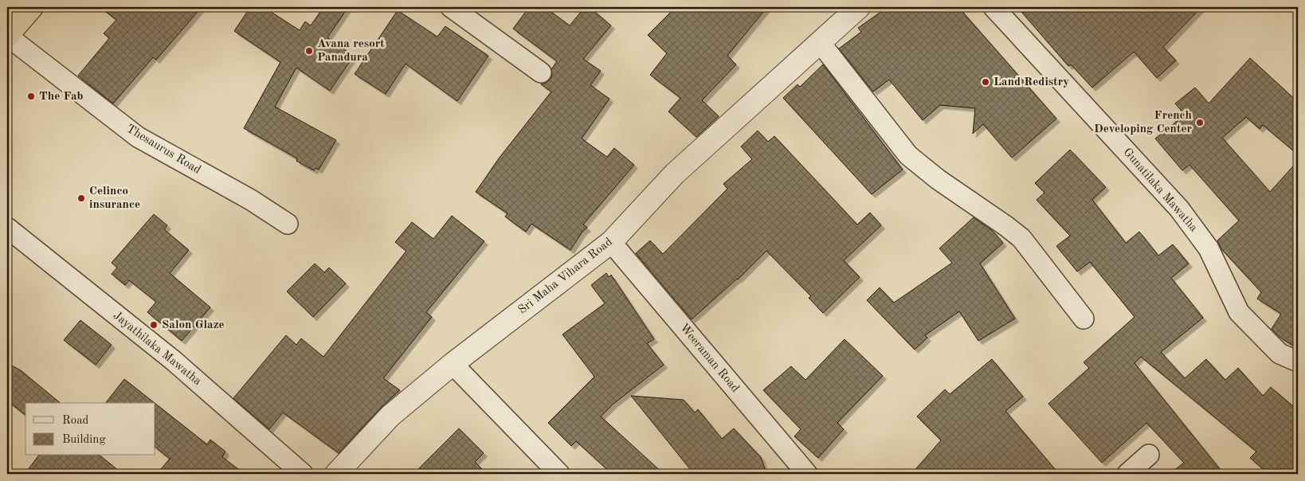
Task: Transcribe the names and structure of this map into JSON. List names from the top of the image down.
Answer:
{
  "streets": {
    "street": [
      "Thesaurus Road",
      "Gunatilaka Mawatha",
      "Sri Maha Vihara Road",
      "Jayathilaka Mawatha",
      "Weeraman Road"
    ]
  },
  "crossings": [
    ["Sri Maha Vihara Road", "Weeraman Road"]
  ],
  "places": [
    "Avana resort Panadura",
    "Land Redistry",
    "The Fab",
    "French Developing Center",
    "Celinco insurance",
    "Salon Glaze"
  ],
  "legend": ["Road", "Building"]
}
